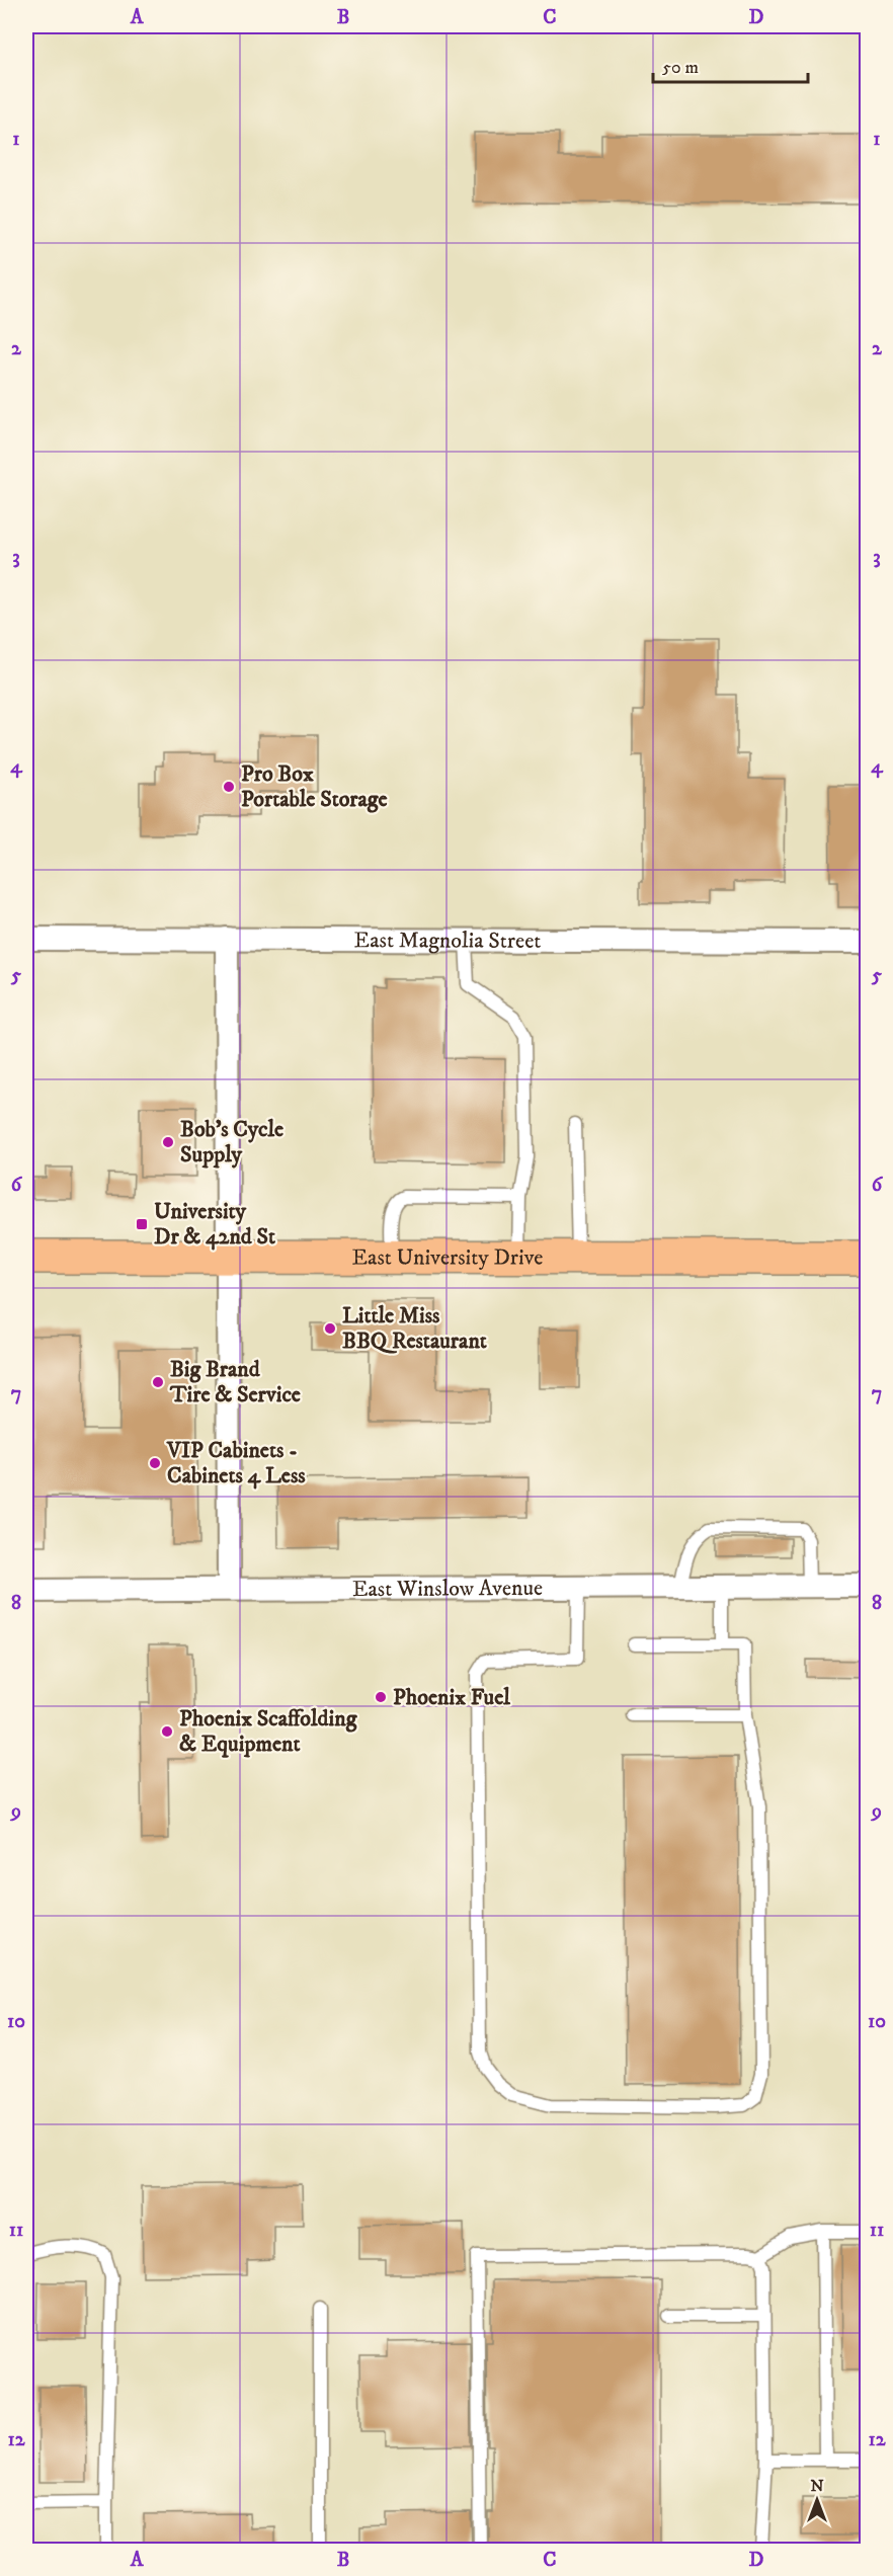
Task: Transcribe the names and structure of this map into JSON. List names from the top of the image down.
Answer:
{
  "streets": {
    "main road": ["East University Drive"],
    "street": ["East Magnolia Street", "East Winslow Avenue"]
  },
  "places": {
    "other": [
      "Pro Box Portable Storage",
      "Bob's Cycle Supply",
      "Little Miss BBQ Restaurant",
      "Big Brand Tire & Service",
      "VIP Cabinets - Cabinets 4 Less",
      "Phoenix Fuel",
      "Phoenix Scaffolding & Equipment"
    ],
    "transit": ["University Dr & 42nd St"]
  },
  "scale_bar": "50 m",
  "north": "top",
  "grid": {
    "columns": [
      "A",
      "B",
      "C",
      "D"
    ],
    "rows": [
      "1",
      "2",
      "3",
      "4",
      "5",
      "6",
      "7",
      "8",
      "9",
      "10",
      "11",
      "12"
    ]
  }
}
